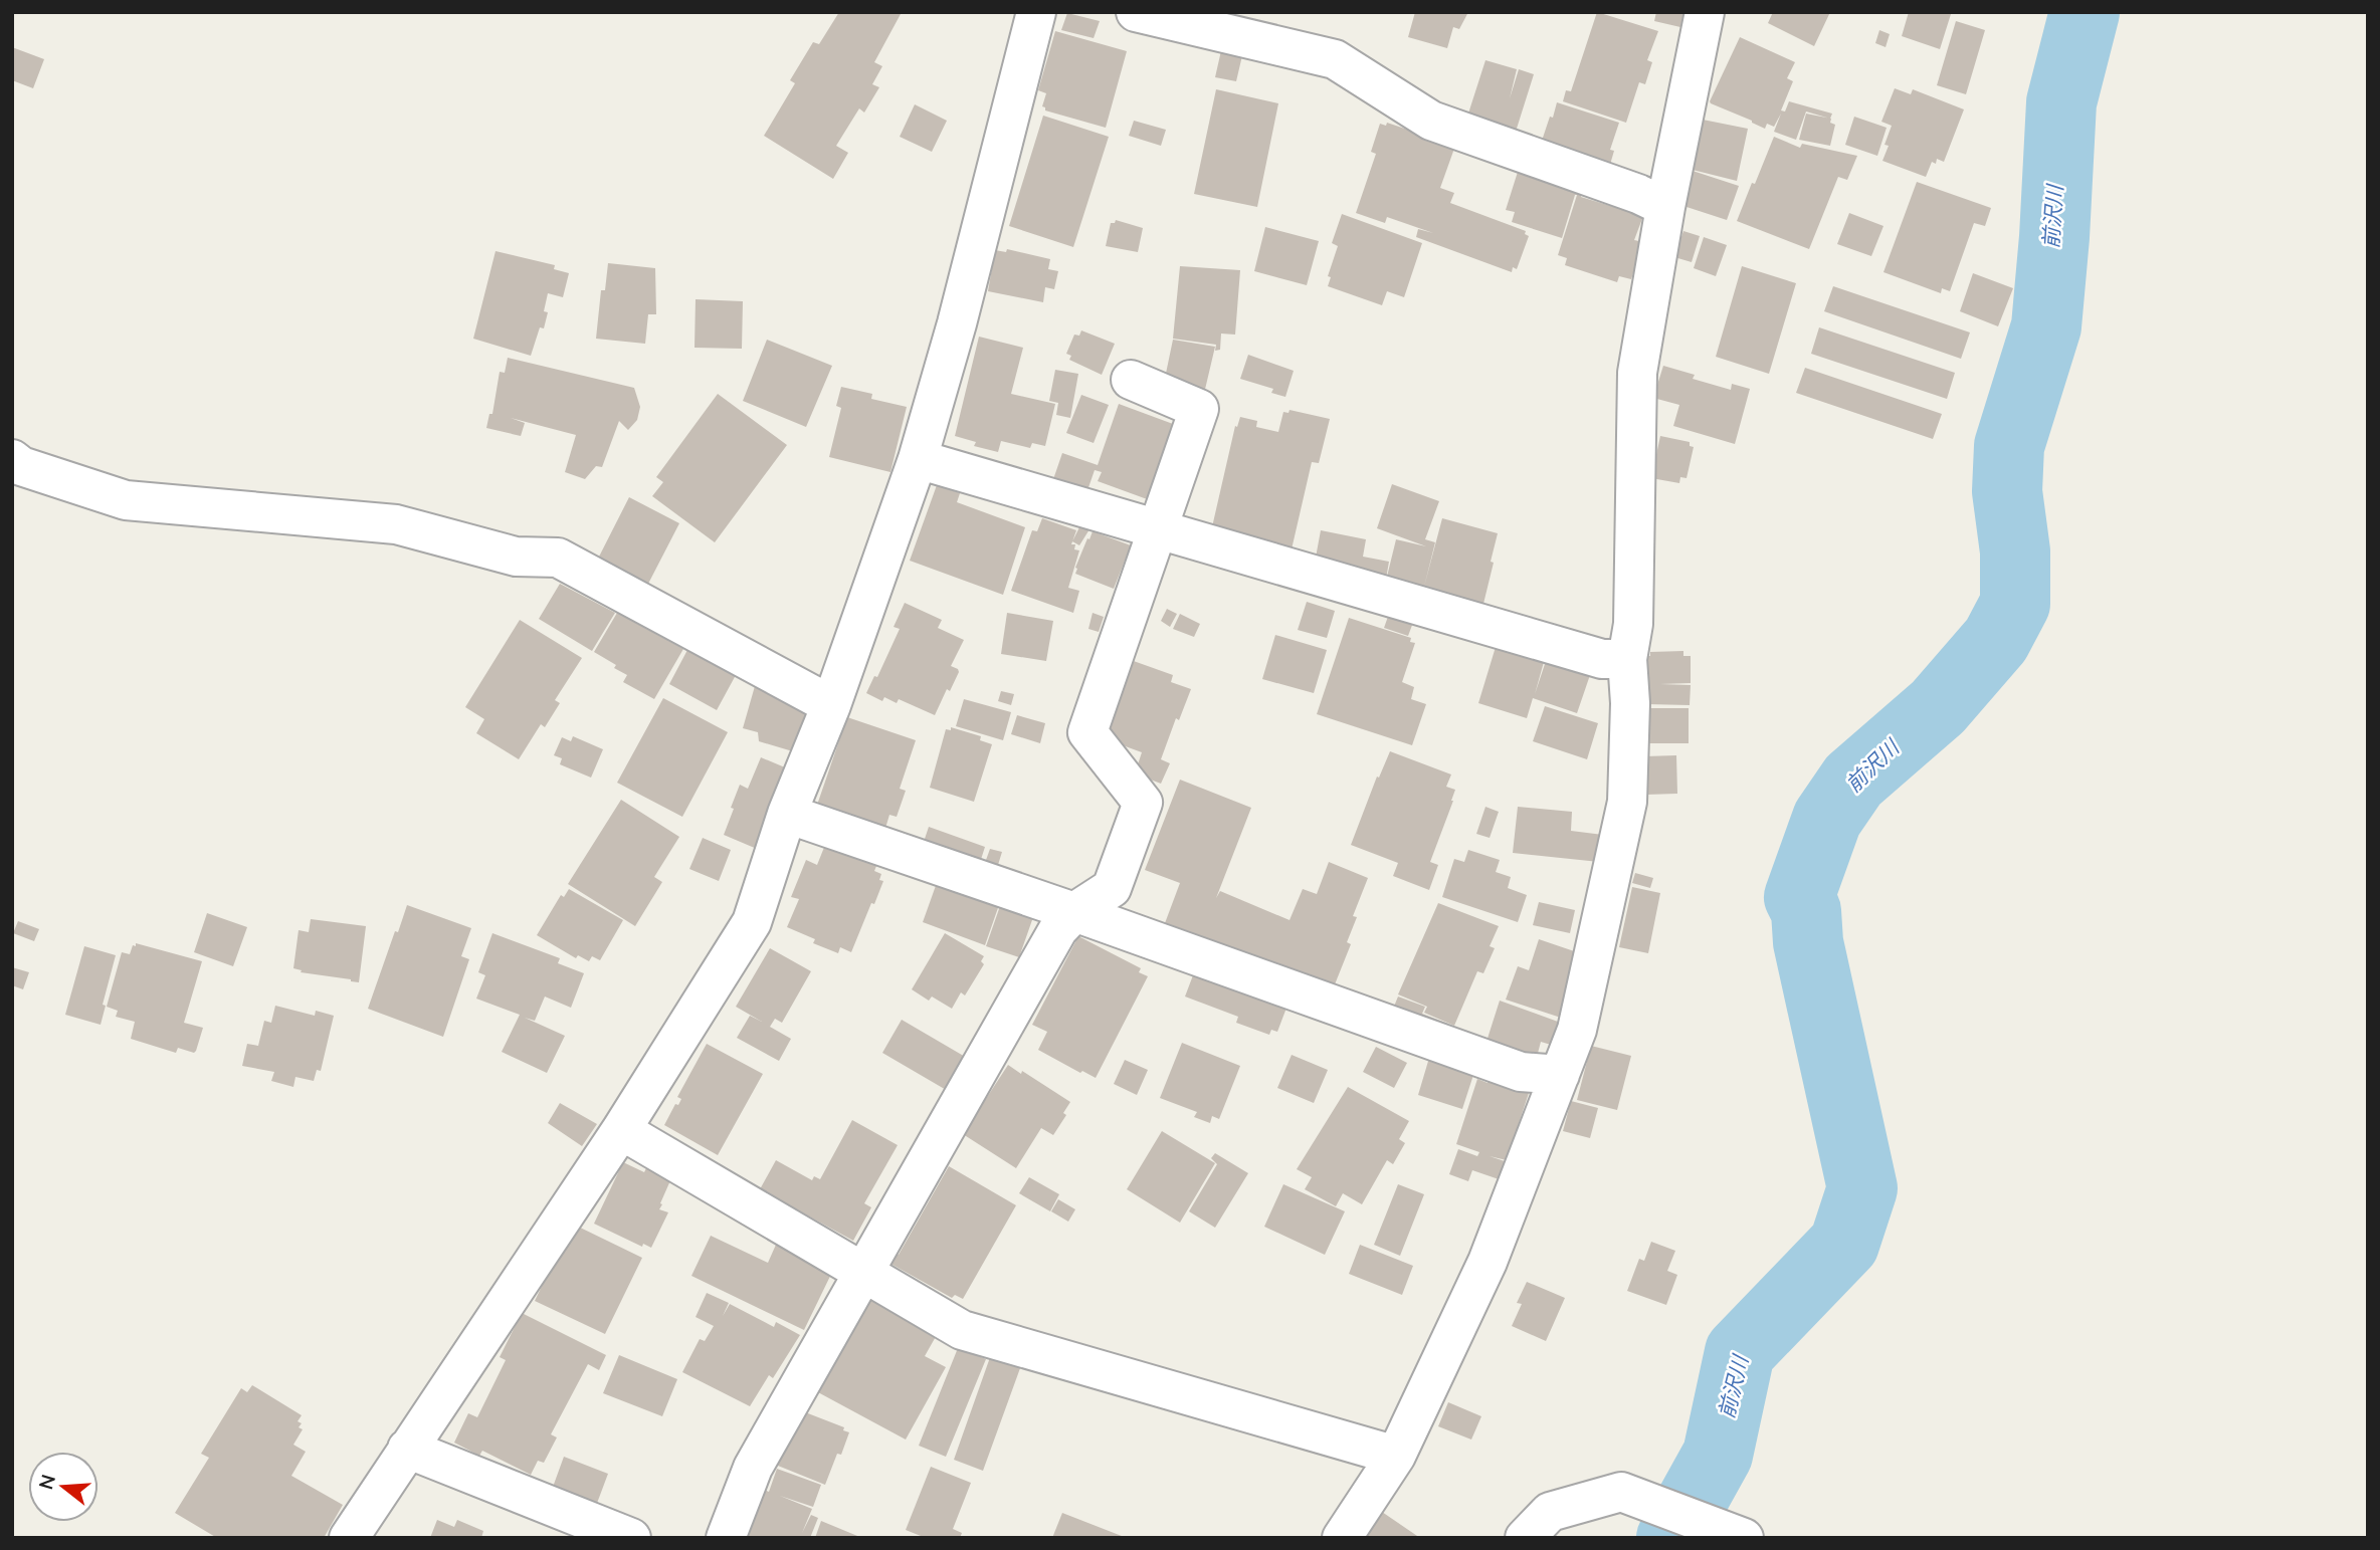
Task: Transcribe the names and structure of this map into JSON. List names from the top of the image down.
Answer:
{
  "water": ["前沢川"],
  "north": "left"
}
